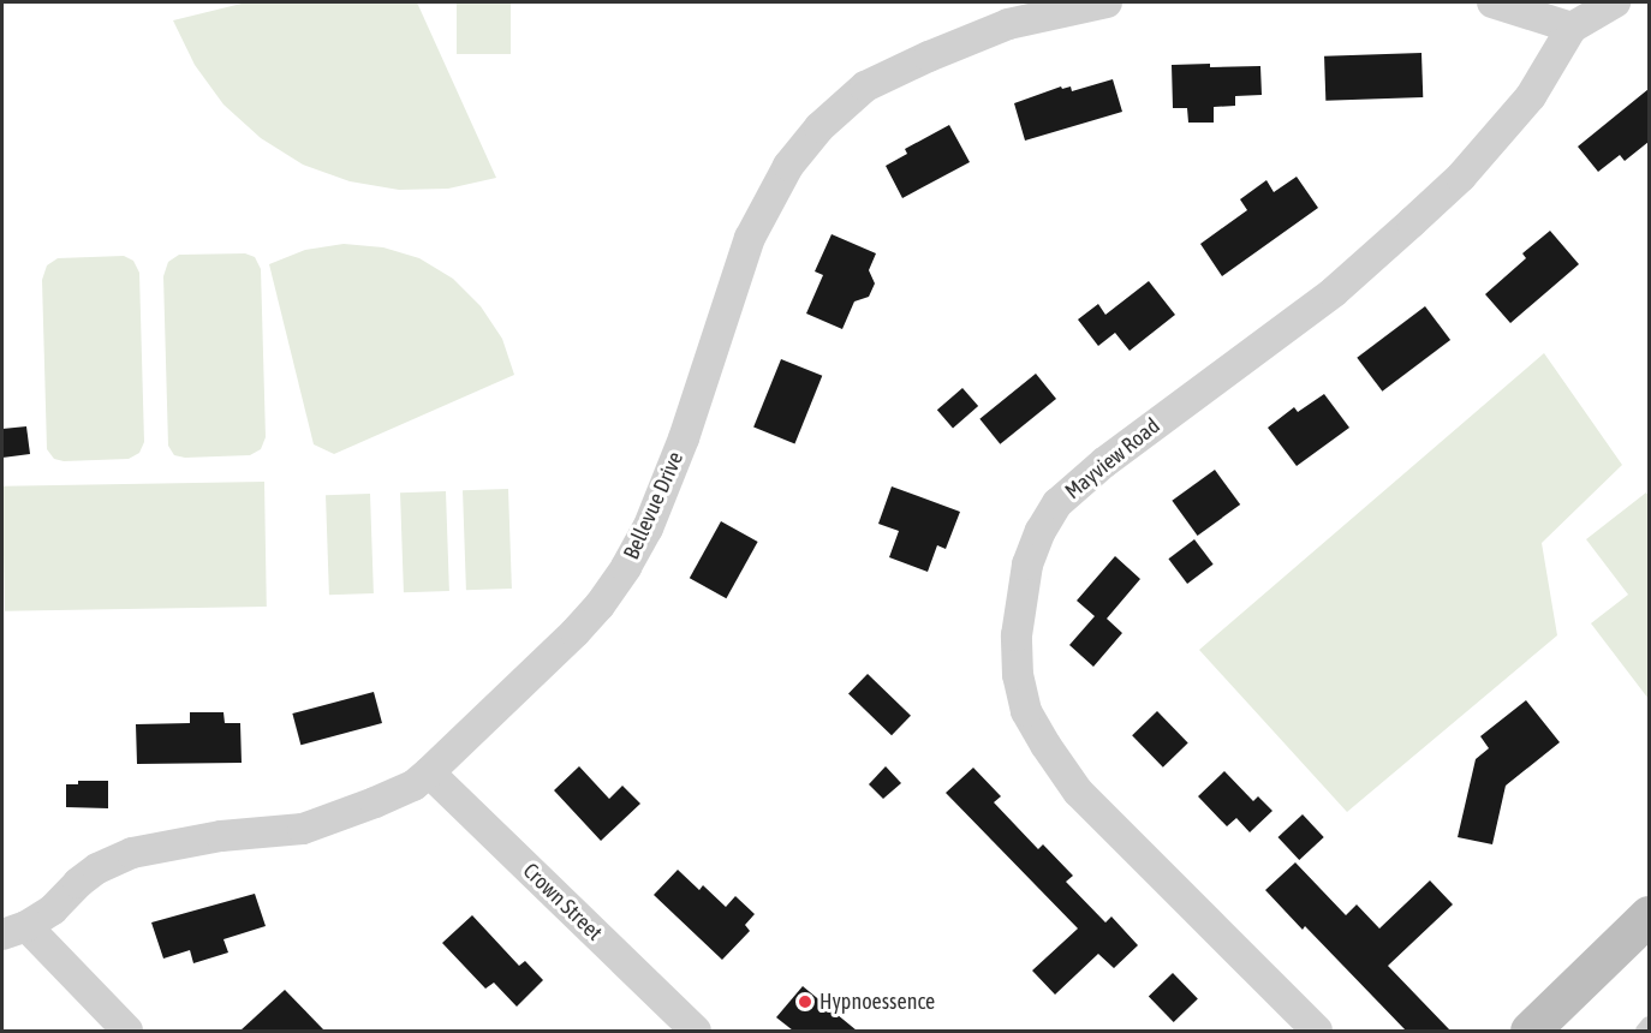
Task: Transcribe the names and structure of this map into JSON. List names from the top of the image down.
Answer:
{
  "streets": {
    "street": ["Mayview Road", "Bellevue Drive", "Crown Street"]
  },
  "crossings": [
    ["Bellevue Drive", "Crown Street"]
  ],
  "places": ["Hypnoessence"]
}
